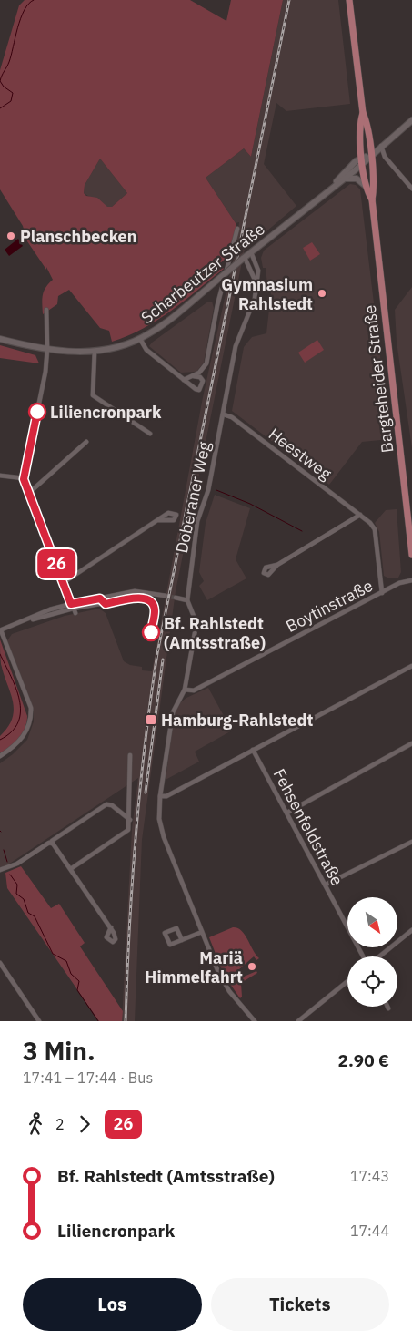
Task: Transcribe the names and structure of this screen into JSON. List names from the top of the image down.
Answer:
{
  "streets": {
    "main road": ["Scharbeutzer Straße", "Bargteheider Straße"],
    "street": [
      "Heestweg",
      "Doberaner Weg",
      "Boytinstraße",
      "Fehsenfeldstraße"
    ]
  },
  "crossings": [
    ["Scharbeutzer Straße", "Bargteheider Straße"],
    ["Scharbeutzer Straße", "Doberaner Weg"],
    ["Heestweg", "Doberaner Weg"],
    ["Heestweg", "Boytinstraße"],
    ["Doberaner Weg", "Boytinstraße"]
  ],
  "places": {
    "other": [
      "Planschbecken",
      "Gymnasium Rahlstedt",
      "Liliencronpark",
      "Bf. Rahlstedt (Amtsstraße)",
      "Mariä Himmelfahrt"
    ],
    "transit": ["Hamburg-Rahlstedt"]
  },
  "lines": ["bus line 26"],
  "north": "bottom right",
  "page": {
    "on_map": "26",
    "heading": ["3 Min.", "17:41 – 17:44 · Bus", "2.90 €"],
    "legs": ["2", "26"],
    "list": [
      {
        "name": "Bf. Rahlstedt (Amtsstraße)",
        "value": "17:43"
      },
      {
        "name": "Liliencronpark",
        "value": "17:44"
      }
    ],
    "buttons": ["Los", "Tickets"]
  }
}
